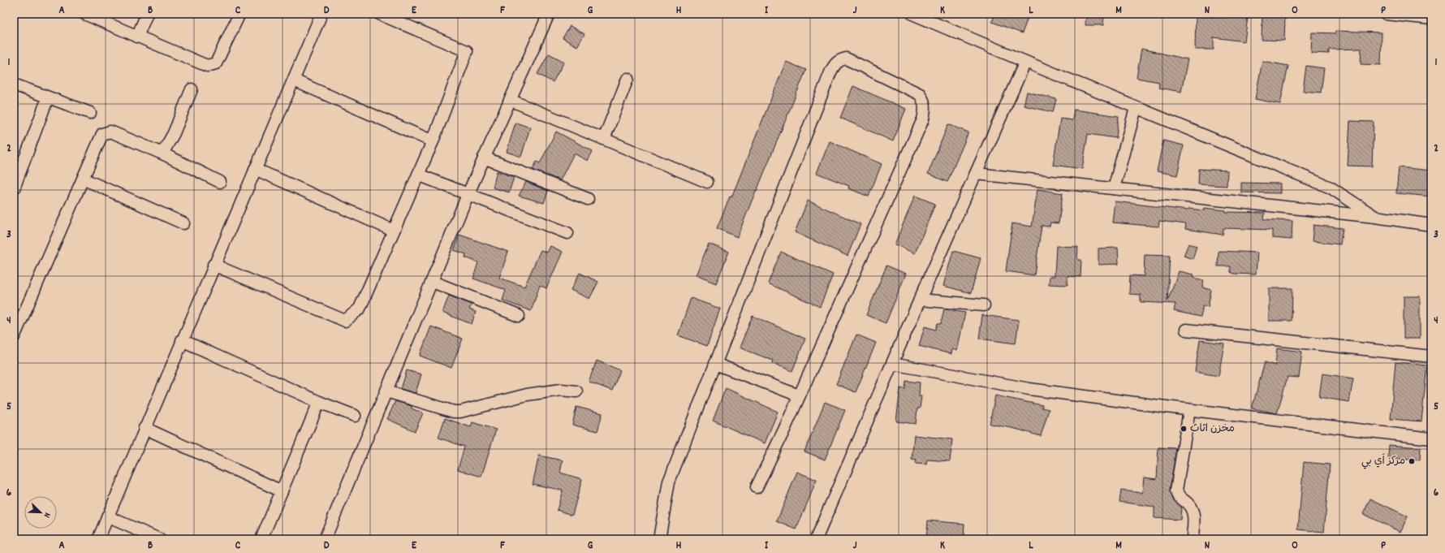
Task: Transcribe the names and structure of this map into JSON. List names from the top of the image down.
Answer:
{
  "places": ["مخزن اثاث", "مركز اَي بي"],
  "north": "bottom right",
  "grid": {
    "columns": [
      "A",
      "B",
      "C",
      "D",
      "E",
      "F",
      "G",
      "H",
      "I",
      "J",
      "K",
      "L",
      "M",
      "N",
      "O",
      "P"
    ],
    "rows": [
      "1",
      "2",
      "3",
      "4",
      "5",
      "6"
    ]
  }
}
